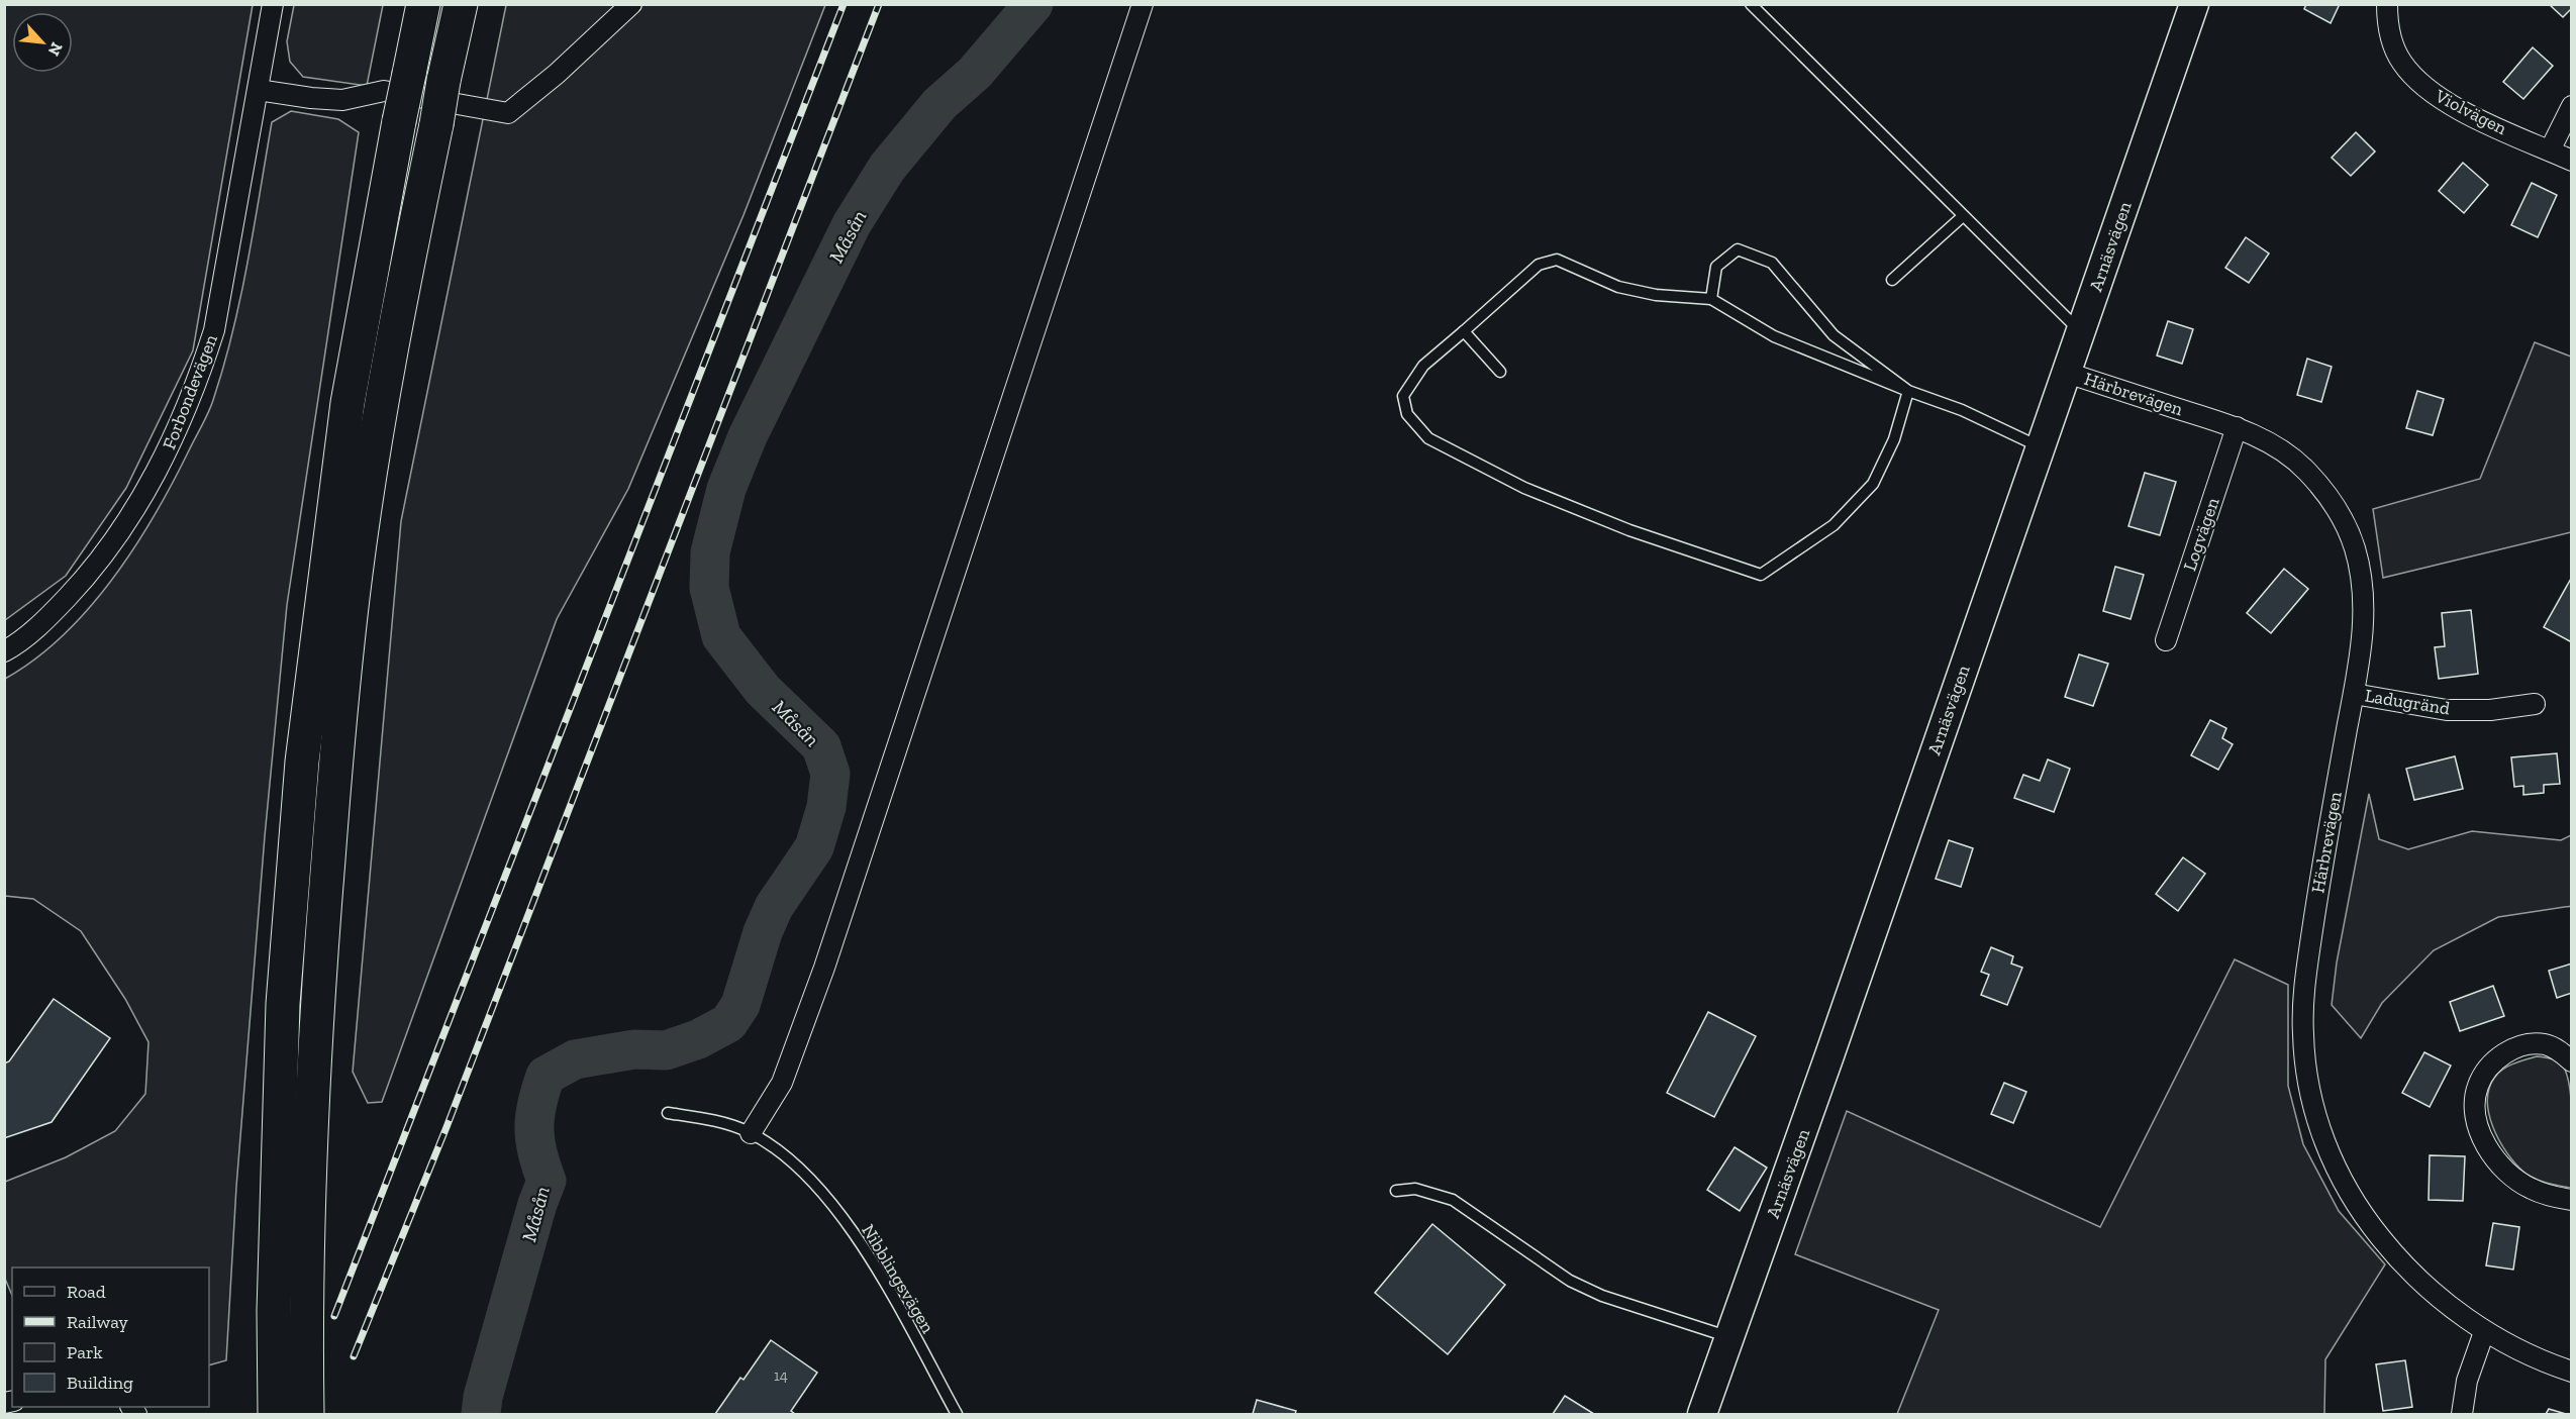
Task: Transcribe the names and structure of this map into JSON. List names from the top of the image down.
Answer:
{
  "streets": {
    "street": [
      "Violvägen",
      "Arnäsvägen",
      "Forbondevägen",
      "Härbrevägen",
      "Logvägen",
      "Ladugränd"
    ],
    "lane": ["Nibblingsvägen"]
  },
  "crossings": [
    ["Arnäsvägen", "Härbrevägen"],
    ["Härbrevägen", "Logvägen"],
    ["Härbrevägen", "Ladugränd"]
  ],
  "water": ["Måsån"],
  "house_numbers": ["14"],
  "legend": [
    "Road",
    "Railway",
    "Park",
    "Building"
  ],
  "north": "bottom right"
}
